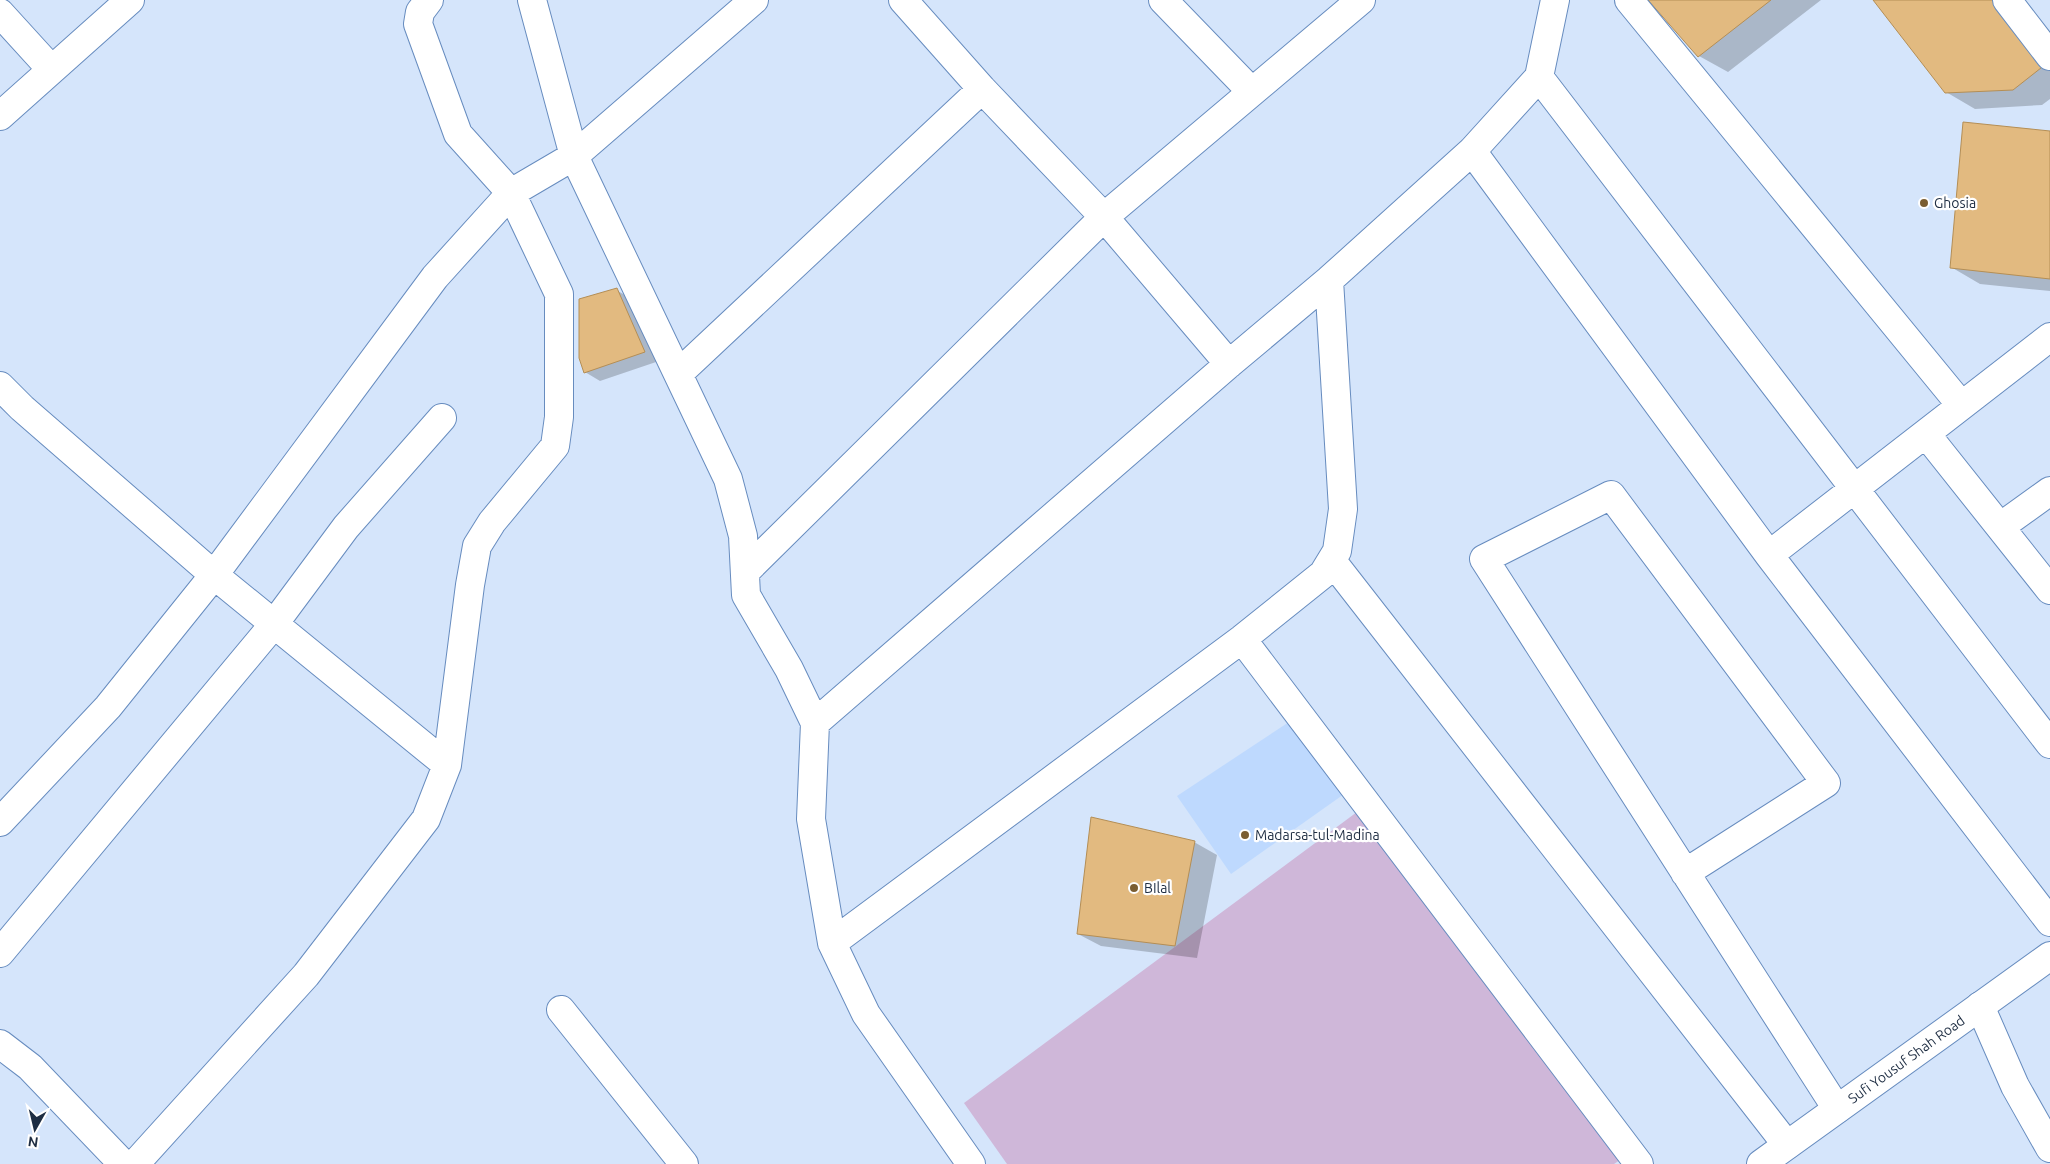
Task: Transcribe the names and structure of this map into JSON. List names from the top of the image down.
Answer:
{
  "streets": {
    "street": ["Sufi Yousuf Shah Road"]
  },
  "places": ["Ghosia", "Madarsa-tul-Madina", "BIlal"],
  "north": "bottom"
}
